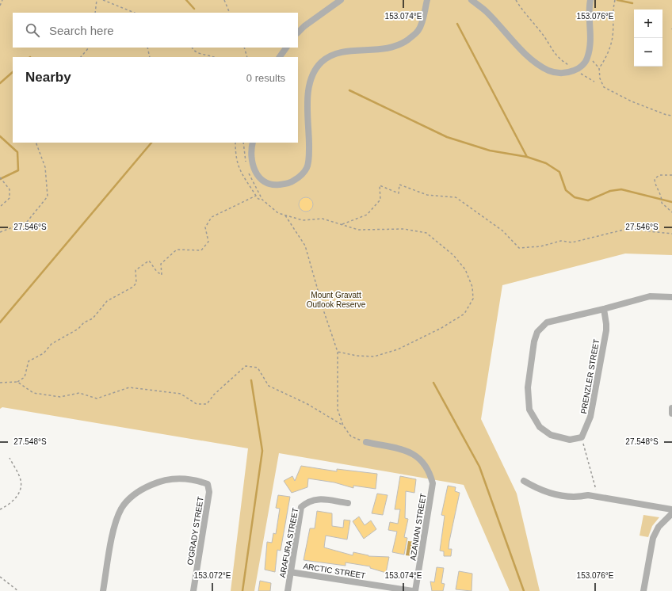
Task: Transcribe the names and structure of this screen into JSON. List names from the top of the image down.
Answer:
{
  "streets": {
    "street": [
      "PRENZLER STREET",
      "AZANIAN STREET",
      "O'GRADY STREET",
      "ARAFURA STREET",
      "ARCTIC STREET"
    ]
  },
  "crossings": [
    ["AZANIAN STREET", "ARCTIC STREET"],
    ["ARAFURA STREET", "ARCTIC STREET"]
  ],
  "parks": ["Mount Gravatt Outlook Reserve"],
  "page": {
    "map_buttons": ["+", "−"],
    "search": "Search here",
    "heading": ["Nearby", "0 results"]
  },
  "coordinates": [
    "153.074°E",
    "153.076°E",
    "27.546°S",
    "27.548°S",
    "153.072°E"
  ]
}
